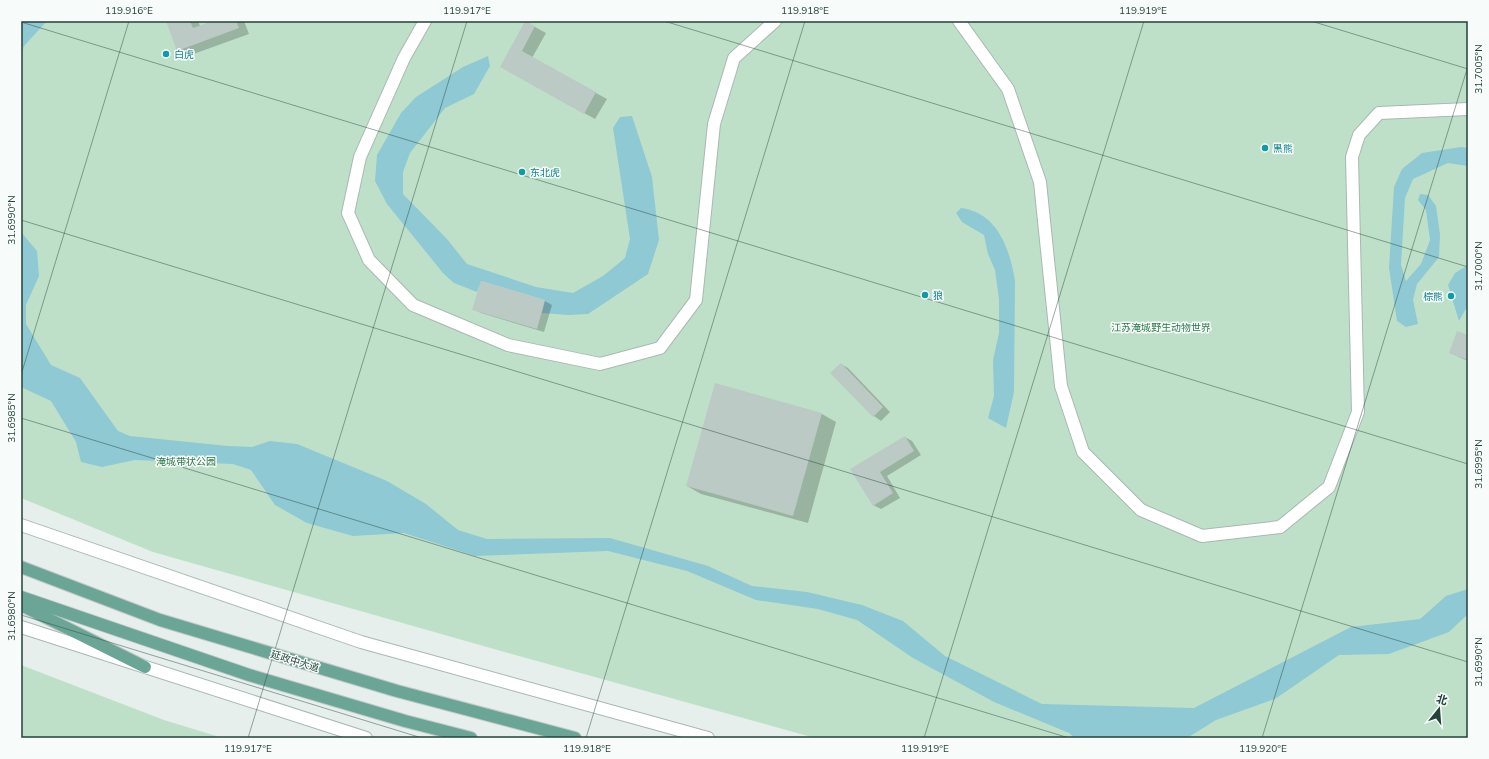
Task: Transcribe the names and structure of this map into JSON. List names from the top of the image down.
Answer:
{
  "streets": {
    "main road": ["延政中大道"]
  },
  "parks": ["江苏淹城野生动物世界", "淹城带状公园"],
  "places": [
    "白虎",
    "黑熊",
    "东北虎",
    "狼",
    "棕熊"
  ],
  "north": "top",
  "coordinates": [
    "119.916°E",
    "119.917°E",
    "119.918°E",
    "119.919°E",
    "31.7005°N",
    "31.6990°N",
    "31.7000°N",
    "31.6985°N",
    "31.6995°N",
    "31.6980°N",
    "119.920°E"
  ]
}
